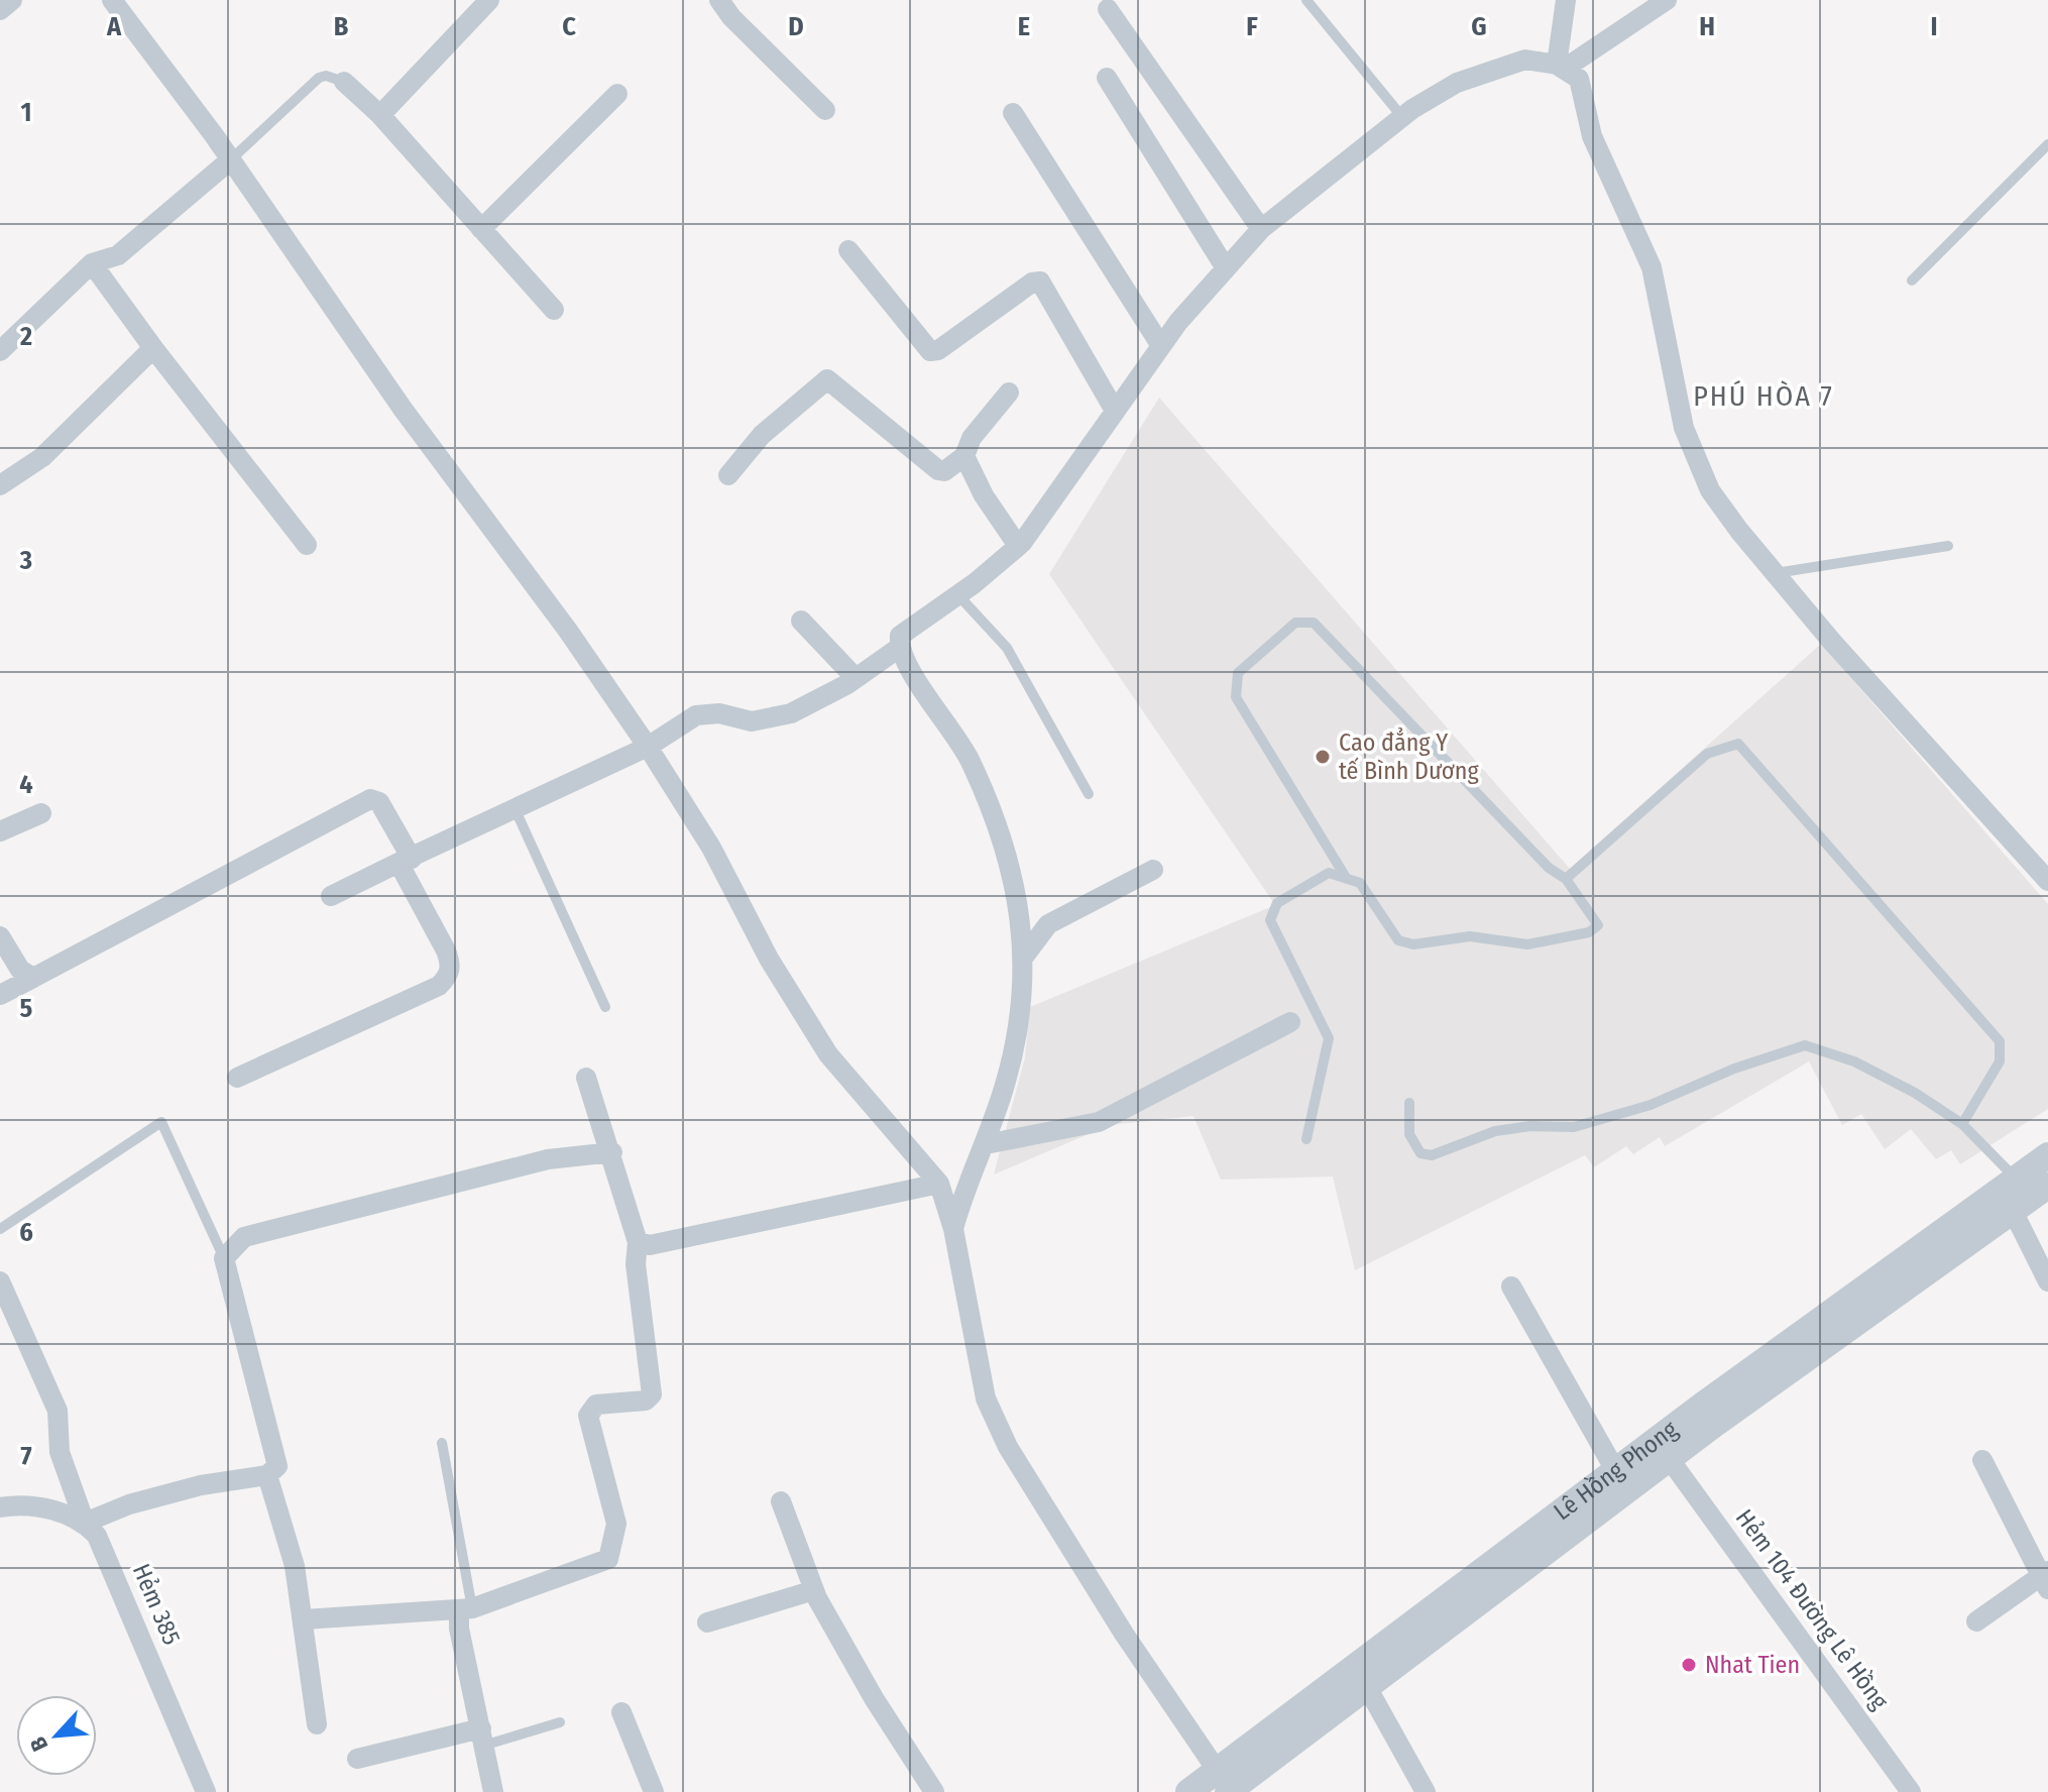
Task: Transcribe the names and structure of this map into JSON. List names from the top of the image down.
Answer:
{
  "streets": {
    "street": ["Lê Hồng Phong", "Hẻm 385", "Hẻm 104 Đường Lê Hồng"]
  },
  "crossings": [
    ["Lê Hồng Phong", "Hẻm 104 Đường Lê Hồng"]
  ],
  "districts": ["PHÚ HÒA 7"],
  "places": ["Cao đẳng Y tế Bình Dương", "Nhat Tien"],
  "north": "bottom left",
  "grid": {
    "columns": [
      "A",
      "B",
      "C",
      "D",
      "E",
      "F",
      "G",
      "H",
      "I"
    ],
    "rows": [
      "1",
      "2",
      "3",
      "4",
      "5",
      "6",
      "7"
    ]
  }
}
